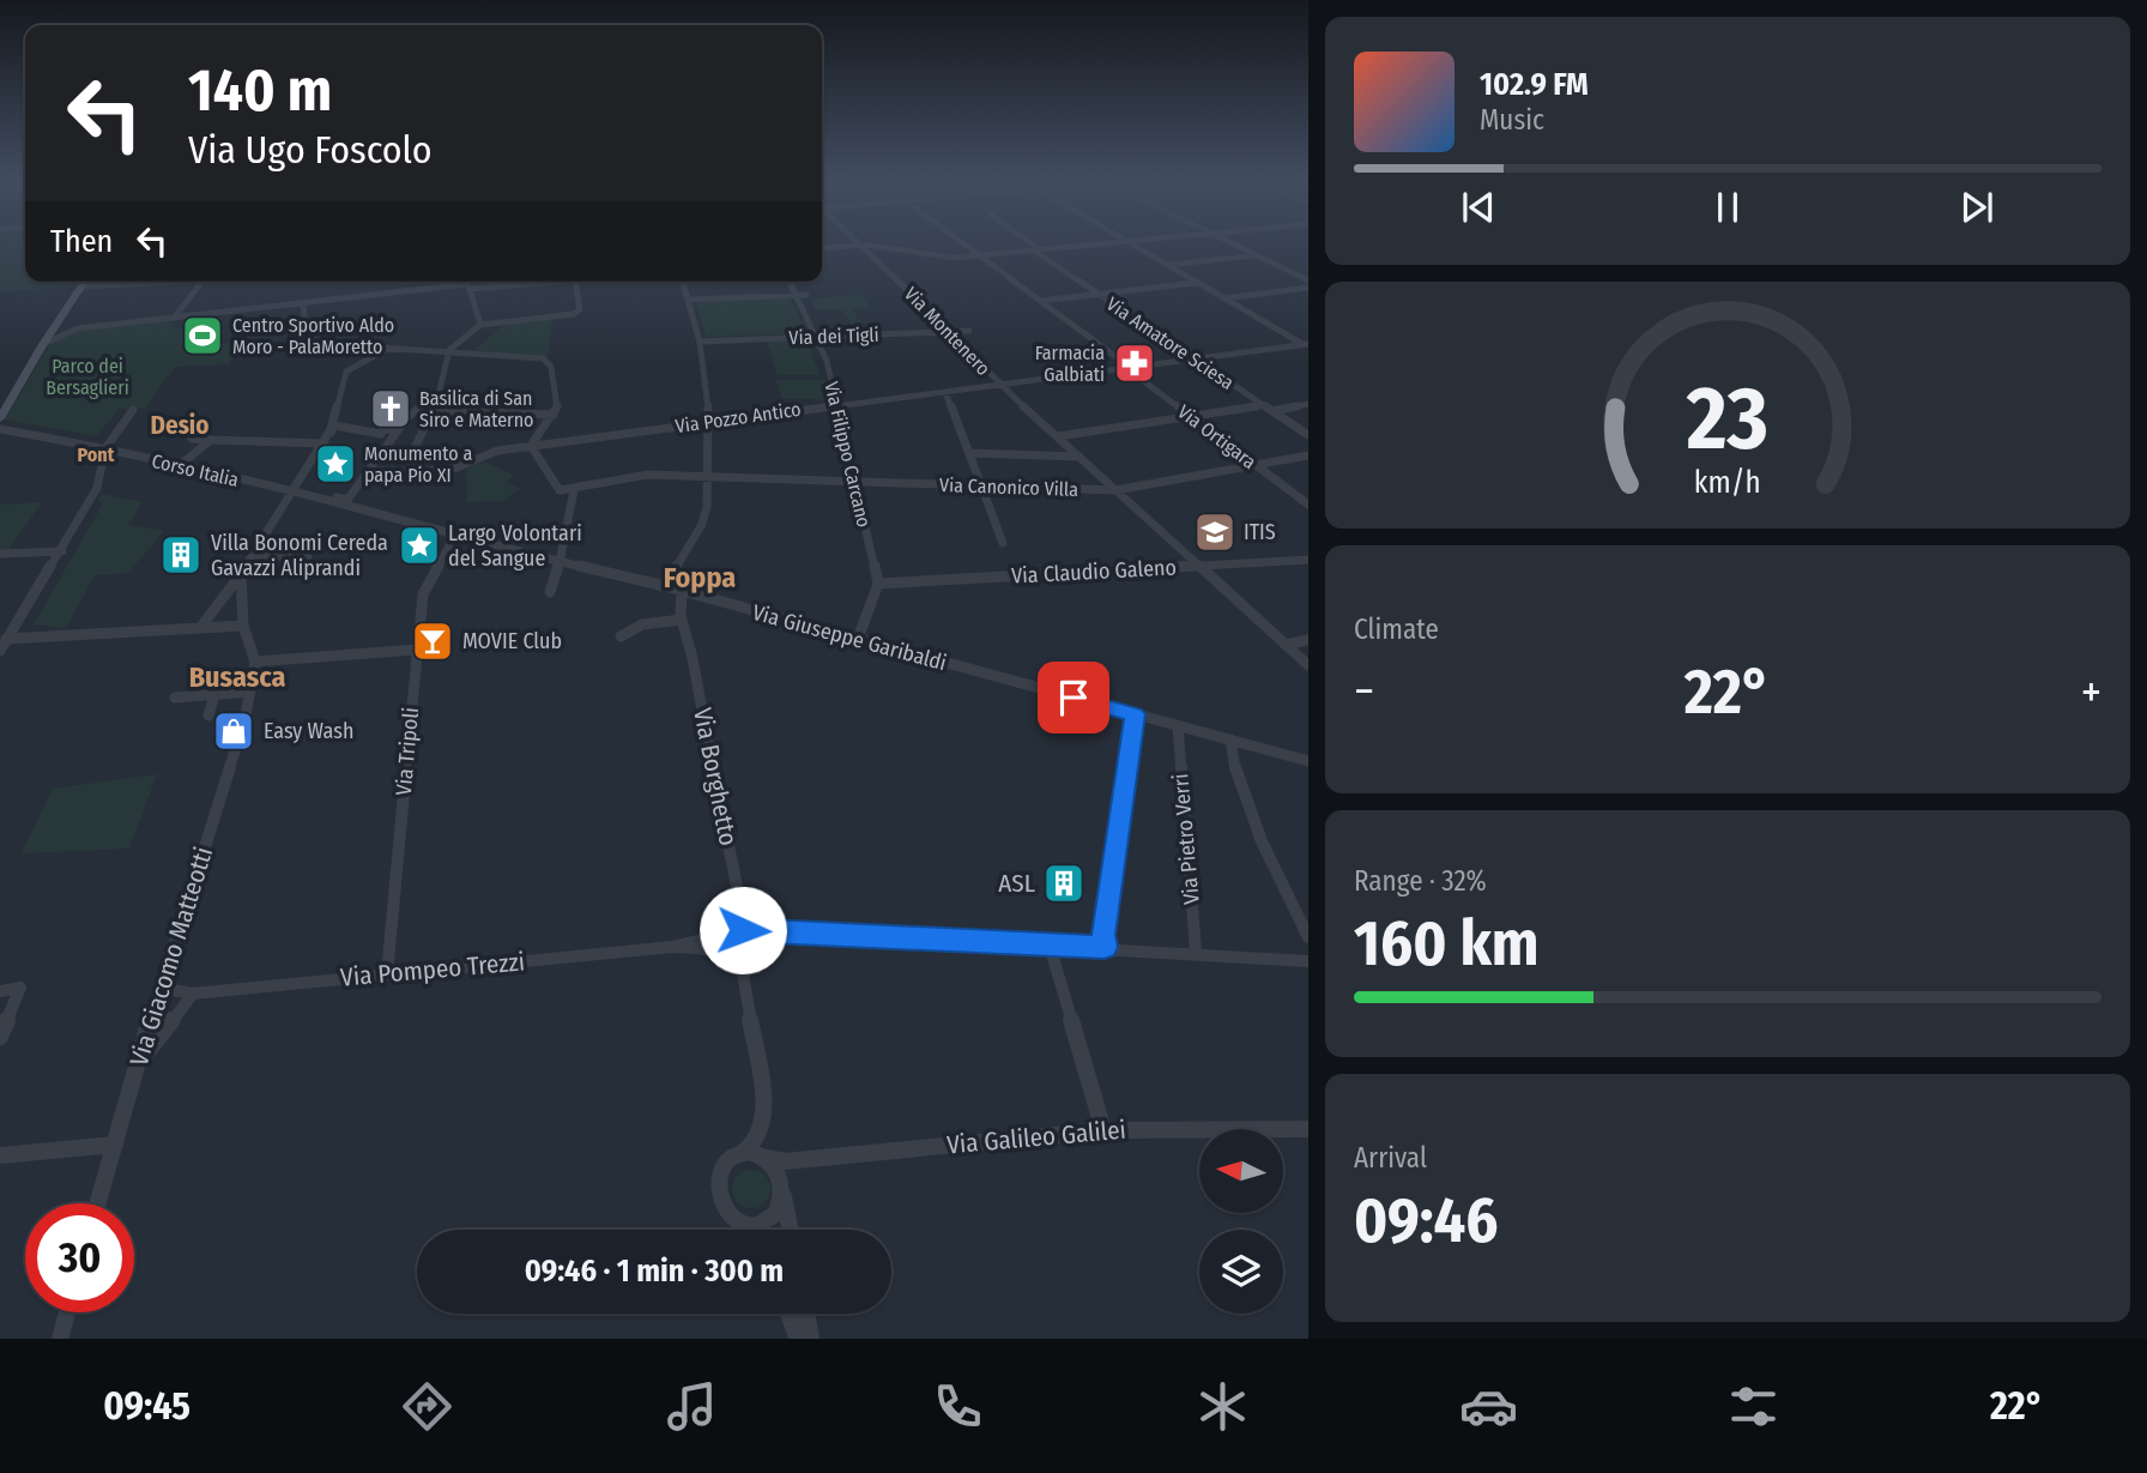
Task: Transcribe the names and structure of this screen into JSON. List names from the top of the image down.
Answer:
{
  "streets": {
    "street": [
      "Via Montenero",
      "Via dei Tigli",
      "Via Amatore Sciesa",
      "Via Pozzo Antico",
      "Via Ortigara",
      "Via Filippo Carcano",
      "Corso Italia",
      "Via Canonico Villa",
      "Via Claudio Galeno",
      "Via Giuseppe Garibaldi",
      "Via Tripoli",
      "Via Borghetto",
      "Via Pietro Verri",
      "Via Giacomo Matteotti",
      "Via Pompeo Trezzi",
      "Via Galileo Galilei"
    ]
  },
  "crossings": [
    ["Via Montenero", "Via dei Tigli"],
    ["Via Montenero", "Via Pozzo Antico"],
    ["Via dei Tigli", "Via Filippo Carcano"],
    ["Via Amatore Sciesa", "Via Pozzo Antico"],
    ["Via Pozzo Antico", "Via Ortigara"],
    ["Via Pozzo Antico", "Via Filippo Carcano"],
    ["Via Ortigara", "Via Canonico Villa"],
    ["Via Filippo Carcano", "Via Canonico Villa"],
    ["Via Filippo Carcano", "Via Claudio Galeno"],
    ["Corso Italia", "Via Giuseppe Garibaldi"],
    ["Via Giuseppe Garibaldi", "Via Tripoli"],
    ["Via Giuseppe Garibaldi", "Via Borghetto"],
    ["Via Giuseppe Garibaldi", "Via Pietro Verri"],
    ["Via Tripoli", "Via Pompeo Trezzi"],
    ["Via Borghetto", "Via Pompeo Trezzi"],
    ["Via Borghetto", "Via Galileo Galilei"],
    ["Via Pietro Verri", "Via Pompeo Trezzi"],
    ["Via Giacomo Matteotti", "Via Pompeo Trezzi"]
  ],
  "districts": [
    "Desio",
    "Pont",
    "Foppa",
    "Busasca"
  ],
  "parks": ["Parco dei Bersaglieri"],
  "places": {
    "sports": ["Centro Sportivo Aldo Moro - PalaMoretto"],
    "pharmacy": ["Farmacia Galbiati"],
    "church": ["Basilica di San Siro e Materno"],
    "place": ["Monumento a papa Pio XI", "Largo Volontari del Sangue"],
    "school or university": ["ITIS"],
    "building": ["Villa Bonomi Cereda Gavazzi Aliprandi", "ASL"],
    "bar": ["MOVIE Club"],
    "shop": ["Easy Wash"]
  },
  "north": "left",
  "page": {
    "turn": ["140 m", "Via Ugo Foscolo"],
    "song": ["102.9 FM", "Music"],
    "then": "Then",
    "tile": [
      "Climate",
      ["Range · 32%", "160 km"],
      ["Arrival", "09:46"]
    ],
    "heat": ["−", "22°", "+"],
    "limit": "30",
    "trip": "09:46 · 1 min · 300 m",
    "tabs": ["09:45", "22°"],
    "gauge": ["23", "km/h"]
  }
}
